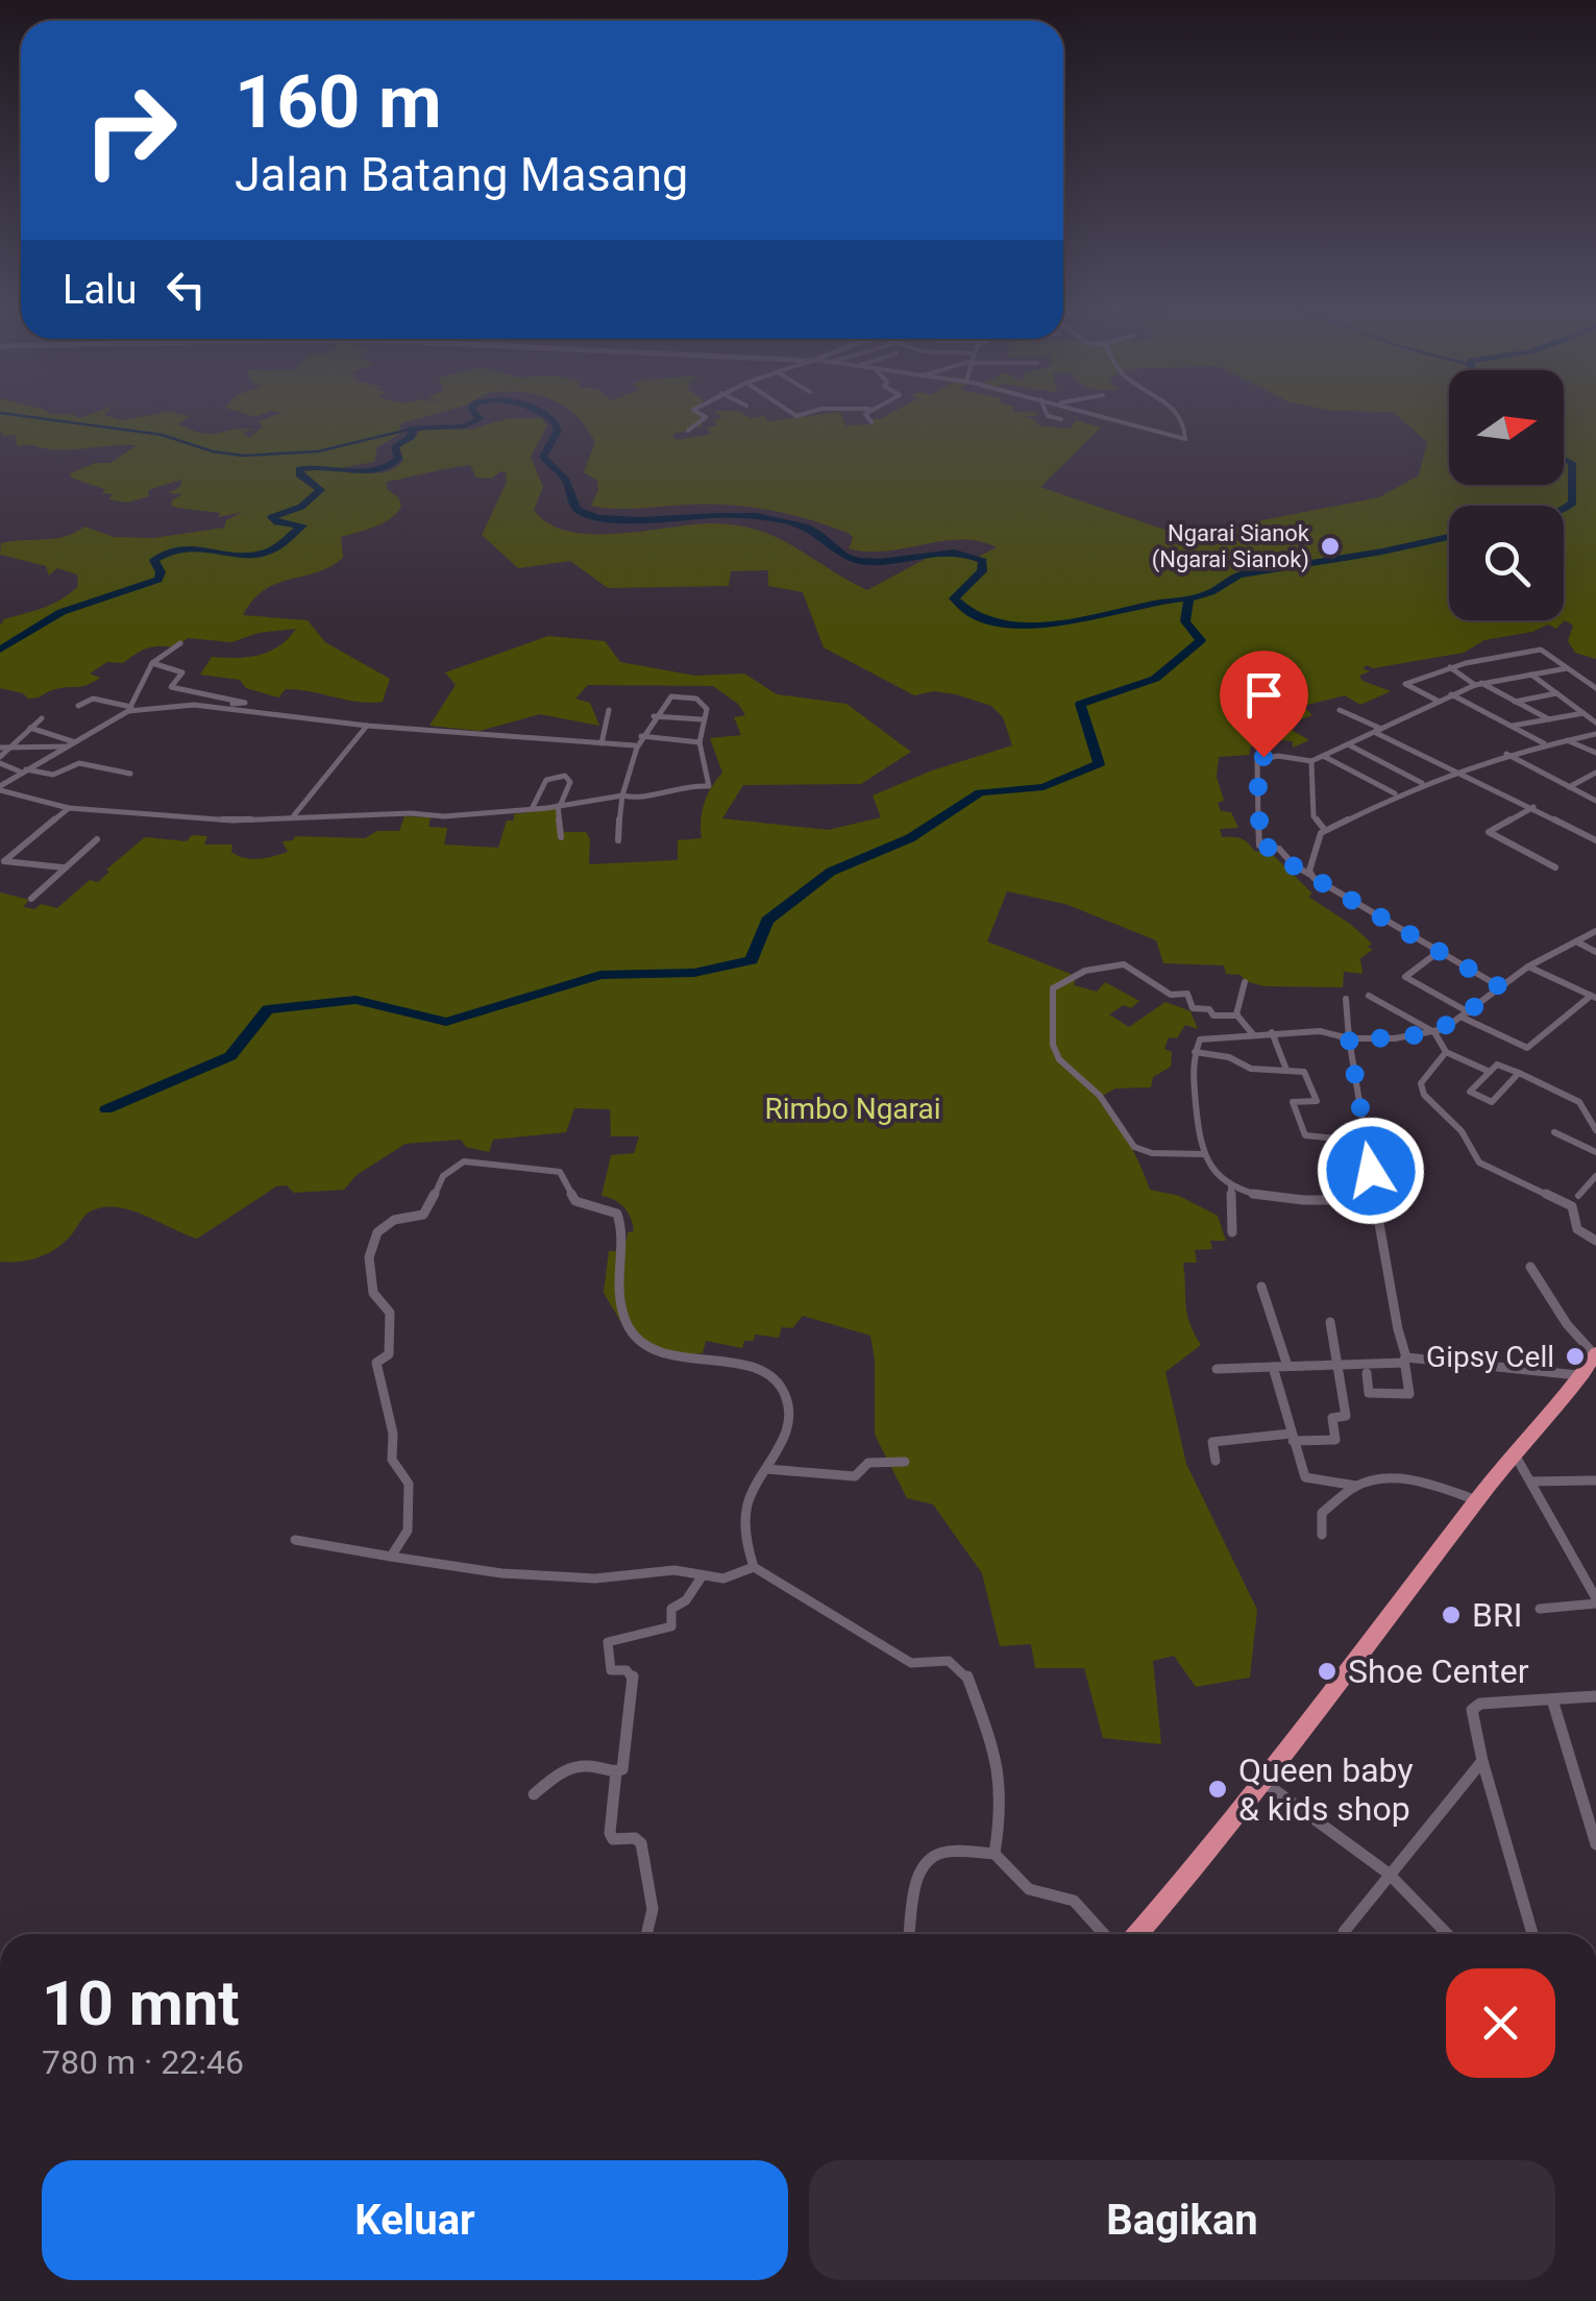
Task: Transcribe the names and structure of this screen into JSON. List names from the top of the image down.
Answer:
{
  "parks": ["Rimbo Ngarai"],
  "places": [
    "Ngarai Sianok (Ngarai Sianok)",
    "Gipsy Cell",
    "BRI",
    "Shoe Center",
    "Queen baby & kids shop"
  ],
  "north": "right",
  "page": {
    "turn": ["160 m", "Jalan Batang Masang"],
    "then": "Lalu",
    "heading": ["10 mnt", "780 m · 22:46"],
    "buttons": ["Keluar", "Bagikan"]
  }
}
